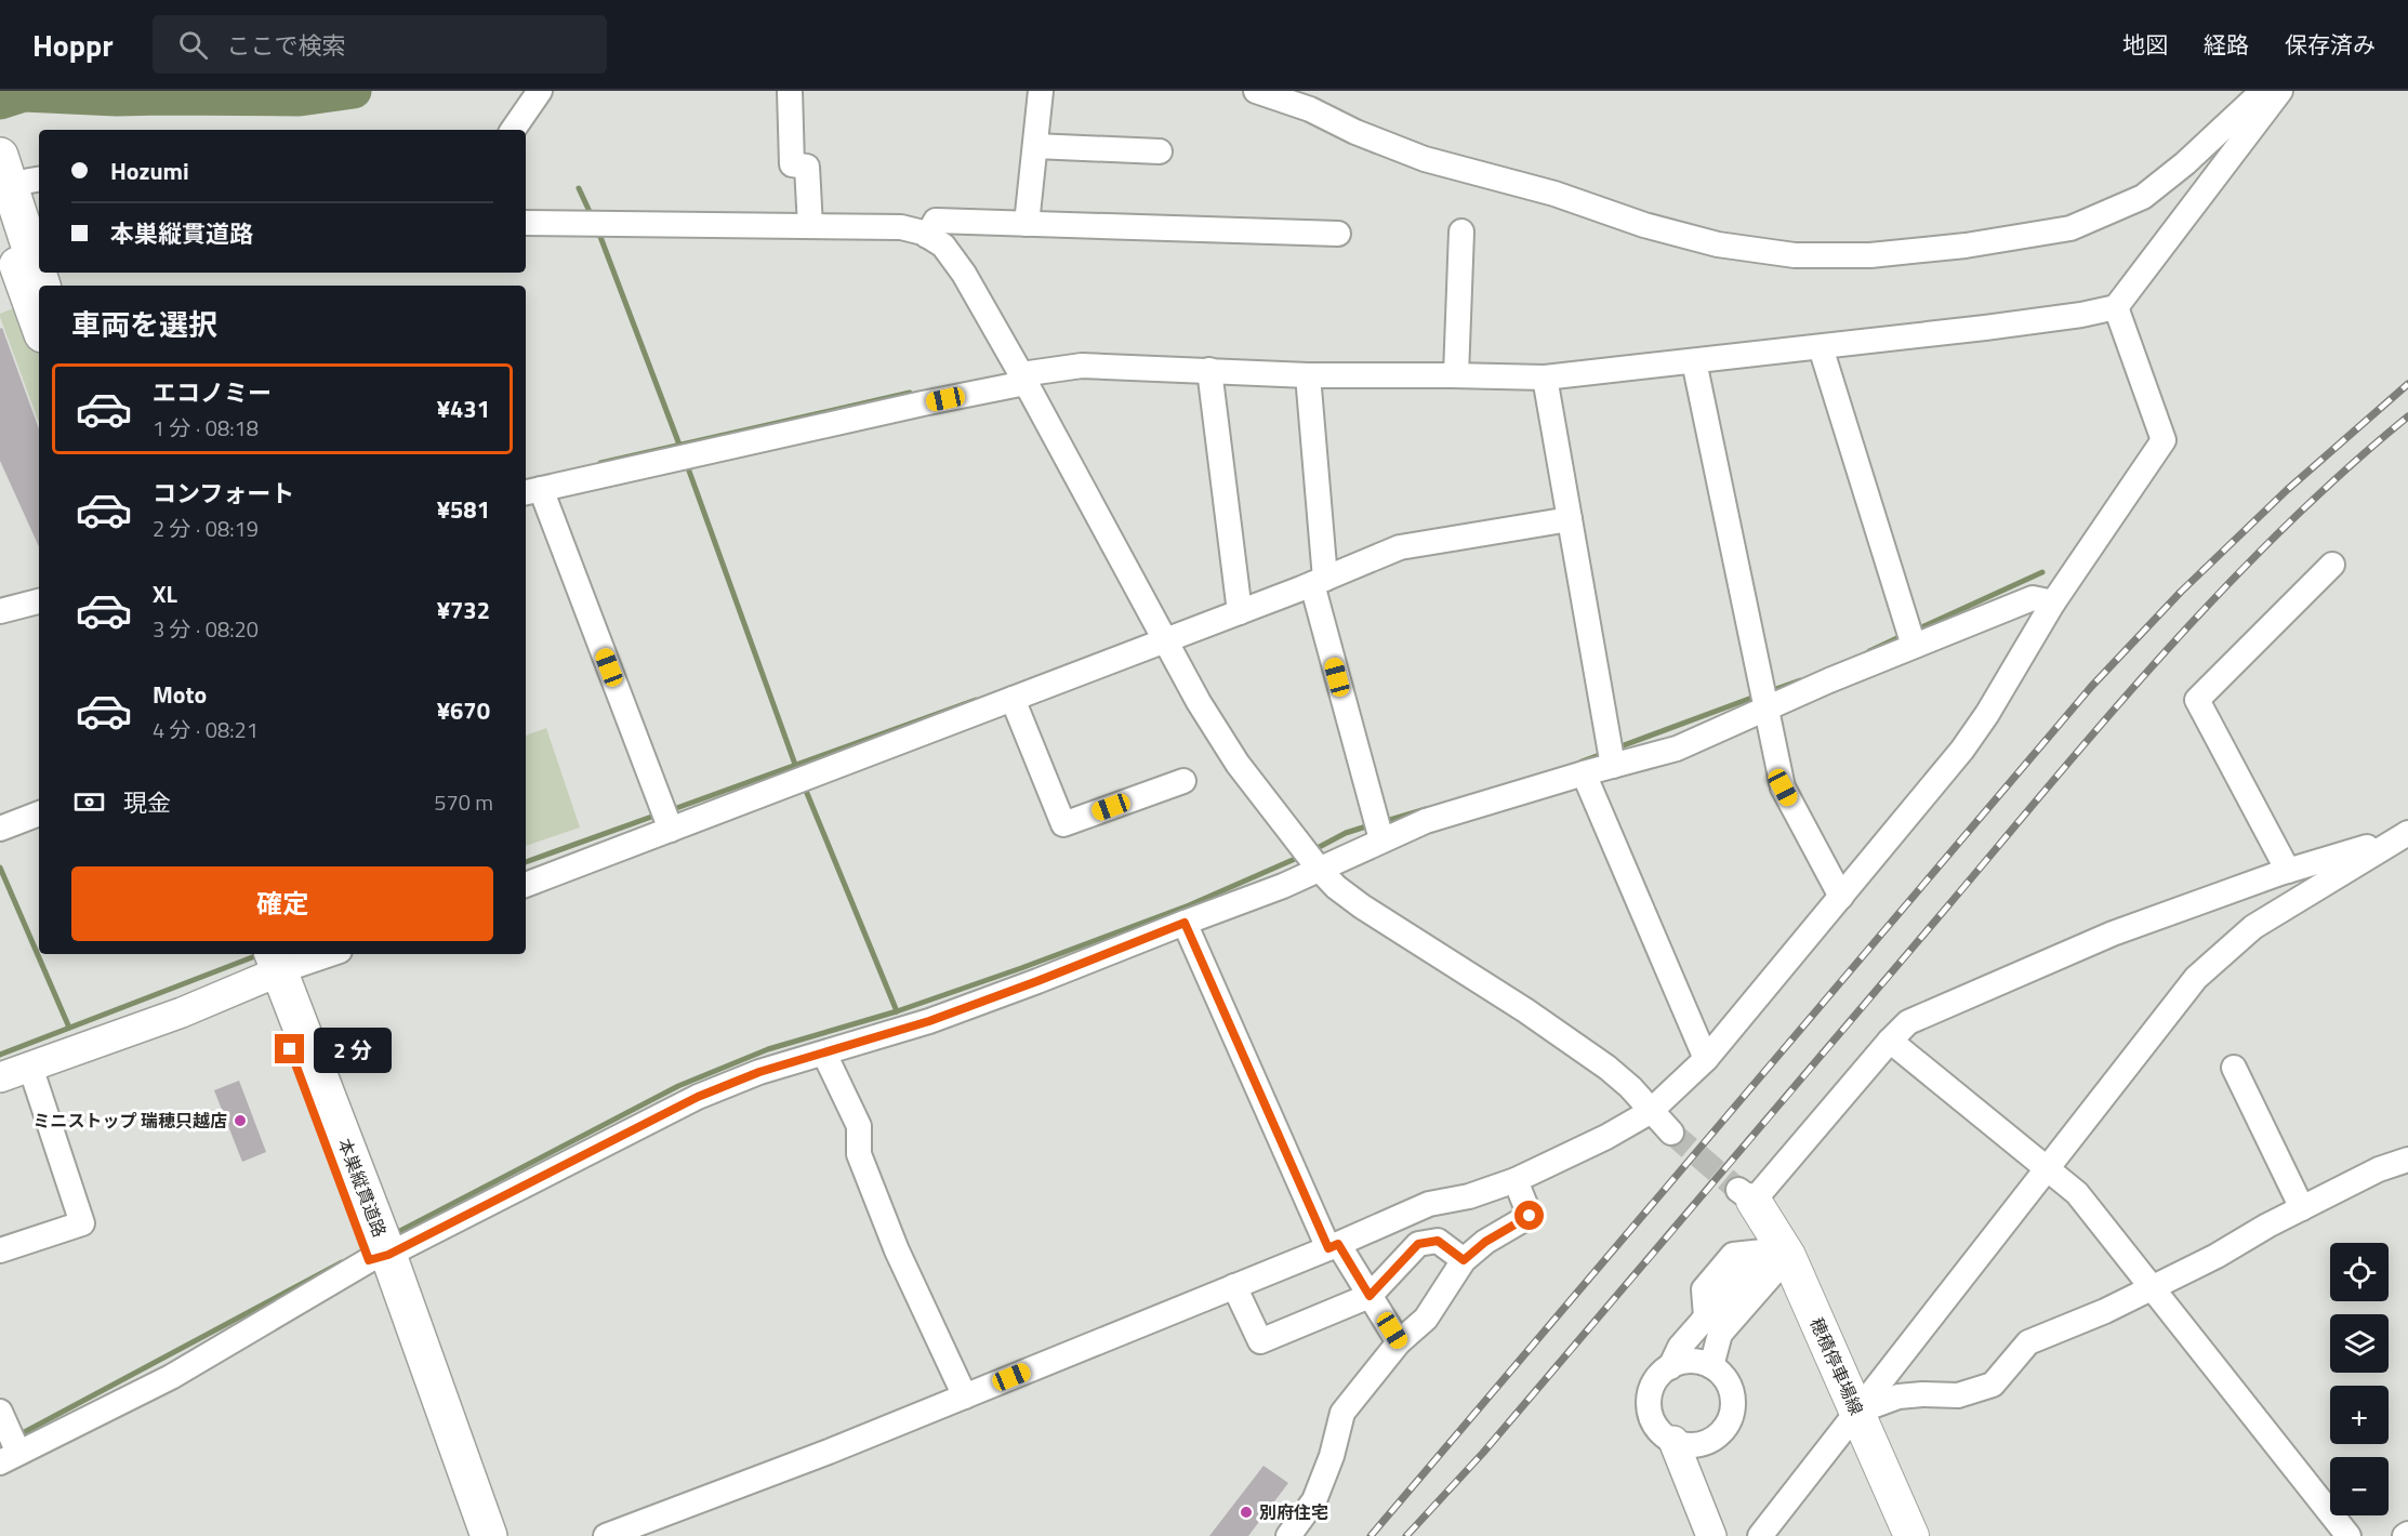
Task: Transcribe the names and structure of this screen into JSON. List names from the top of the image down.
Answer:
{
  "streets": {
    "main road": ["本巣縦貫道路", "穂積停車場線"]
  },
  "places": ["ミニストップ 瑞穂只越店", "別府住宅"],
  "page": {
    "header": "Hoppr",
    "search": "ここで検索",
    "nav": ["地図", "経路", "保存済み"],
    "banner": ["Hozumi", "本巣縦貫道路"],
    "heading": "車両を選択",
    "list": [
      {
        "name": "エコノミー",
        "note": "1 分 · 08:18",
        "value": "¥431"
      },
      {
        "name": "コンフォート",
        "note": "2 分 · 08:19",
        "value": "¥581"
      },
      {
        "name": "XL",
        "note": "3 分 · 08:20",
        "value": "¥732"
      },
      {
        "name": "Moto",
        "note": "4 分 · 08:21",
        "value": "¥670"
      }
    ],
    "pay": ["現金", "570 m"],
    "buttons": "確定",
    "bubble": "2 分",
    "map_buttons": ["+", "−"]
  }
}
